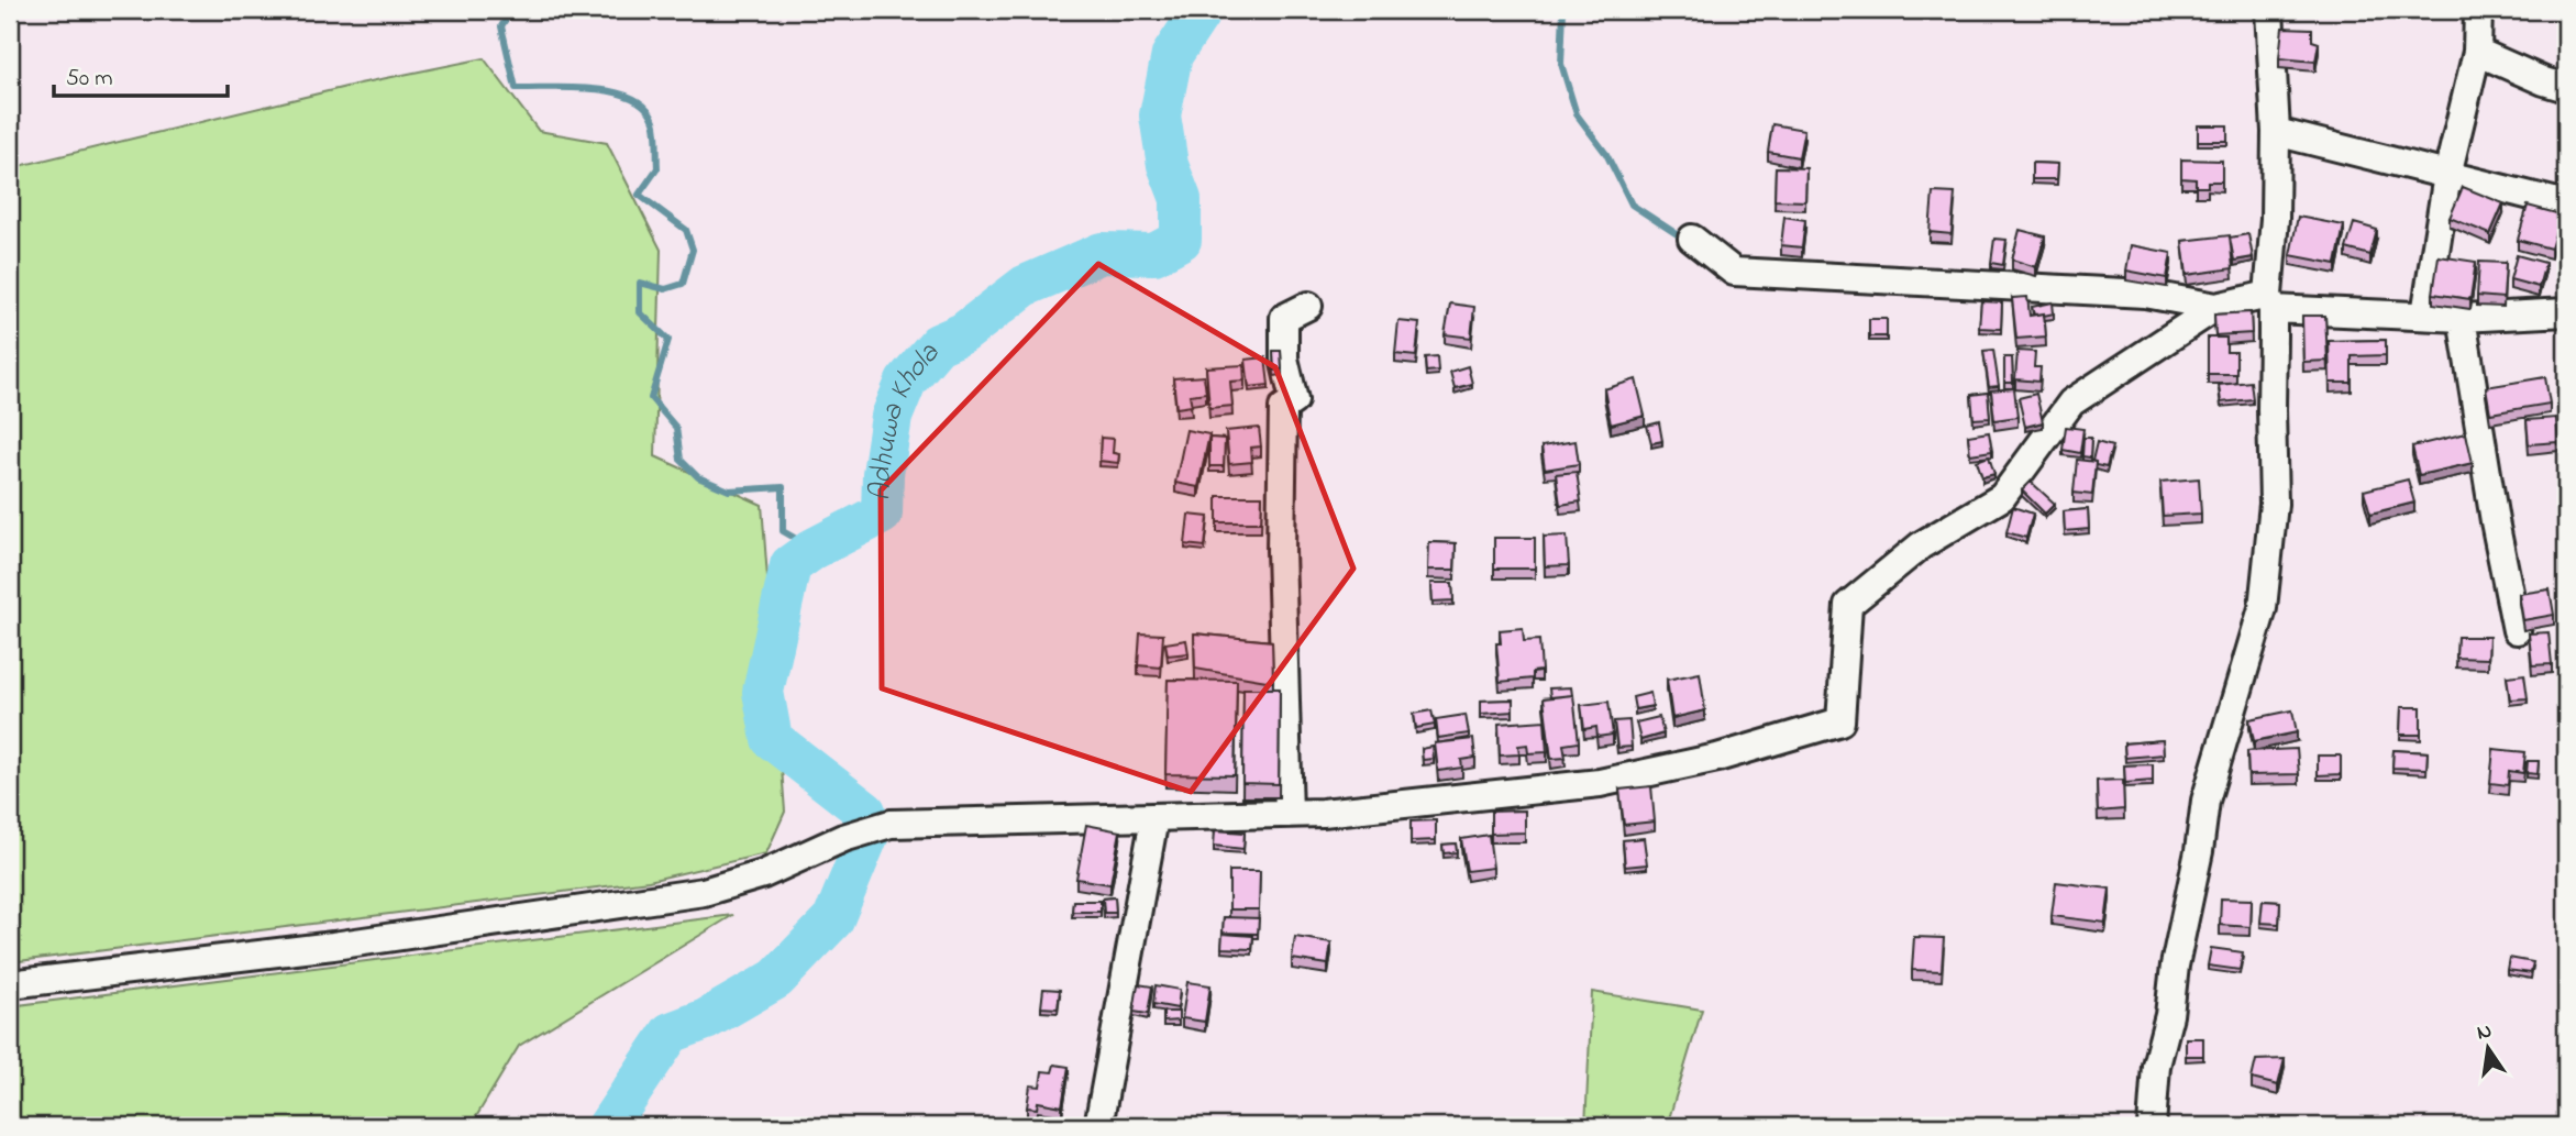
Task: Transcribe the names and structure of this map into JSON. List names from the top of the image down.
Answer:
{
  "water": ["Adhuwa Khola"],
  "scale_bar": "50 m",
  "north": "top"
}
